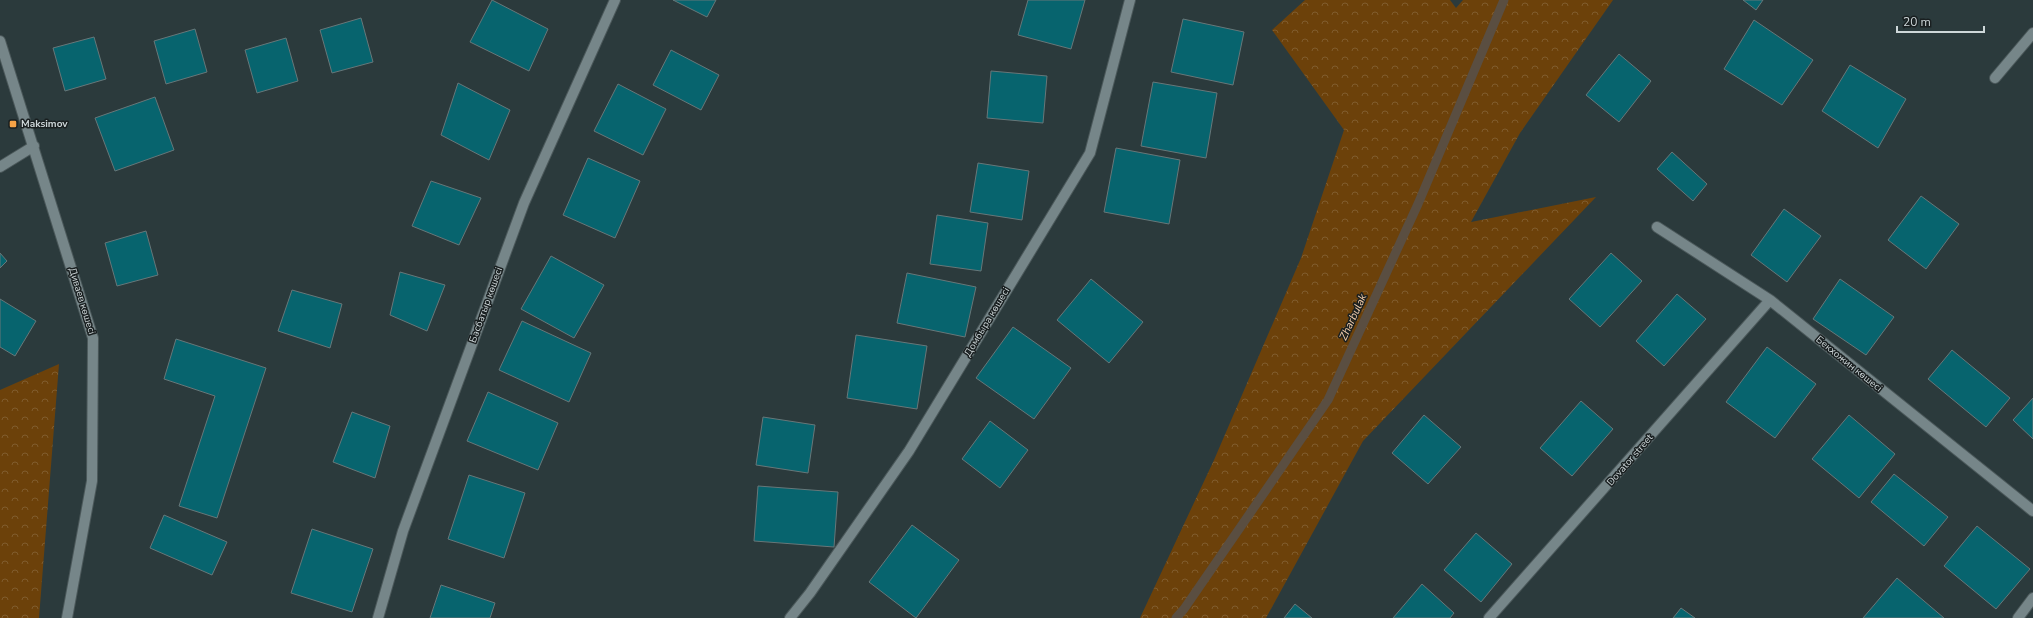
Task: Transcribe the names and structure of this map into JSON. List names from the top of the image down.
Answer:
{
  "streets": {
    "street": [
      "Диваев көшесі",
      "Басбатыр көшесі",
      "Домбыра көшесі",
      "Бекхожин көшесі",
      "Dovator street"
    ]
  },
  "crossings": [
    ["Бекхожин көшесі", "Dovator street"]
  ],
  "water": ["Zharbulak"],
  "places": {
    "transit": ["Maksimov"]
  },
  "scale_bar": "20 m"
}
